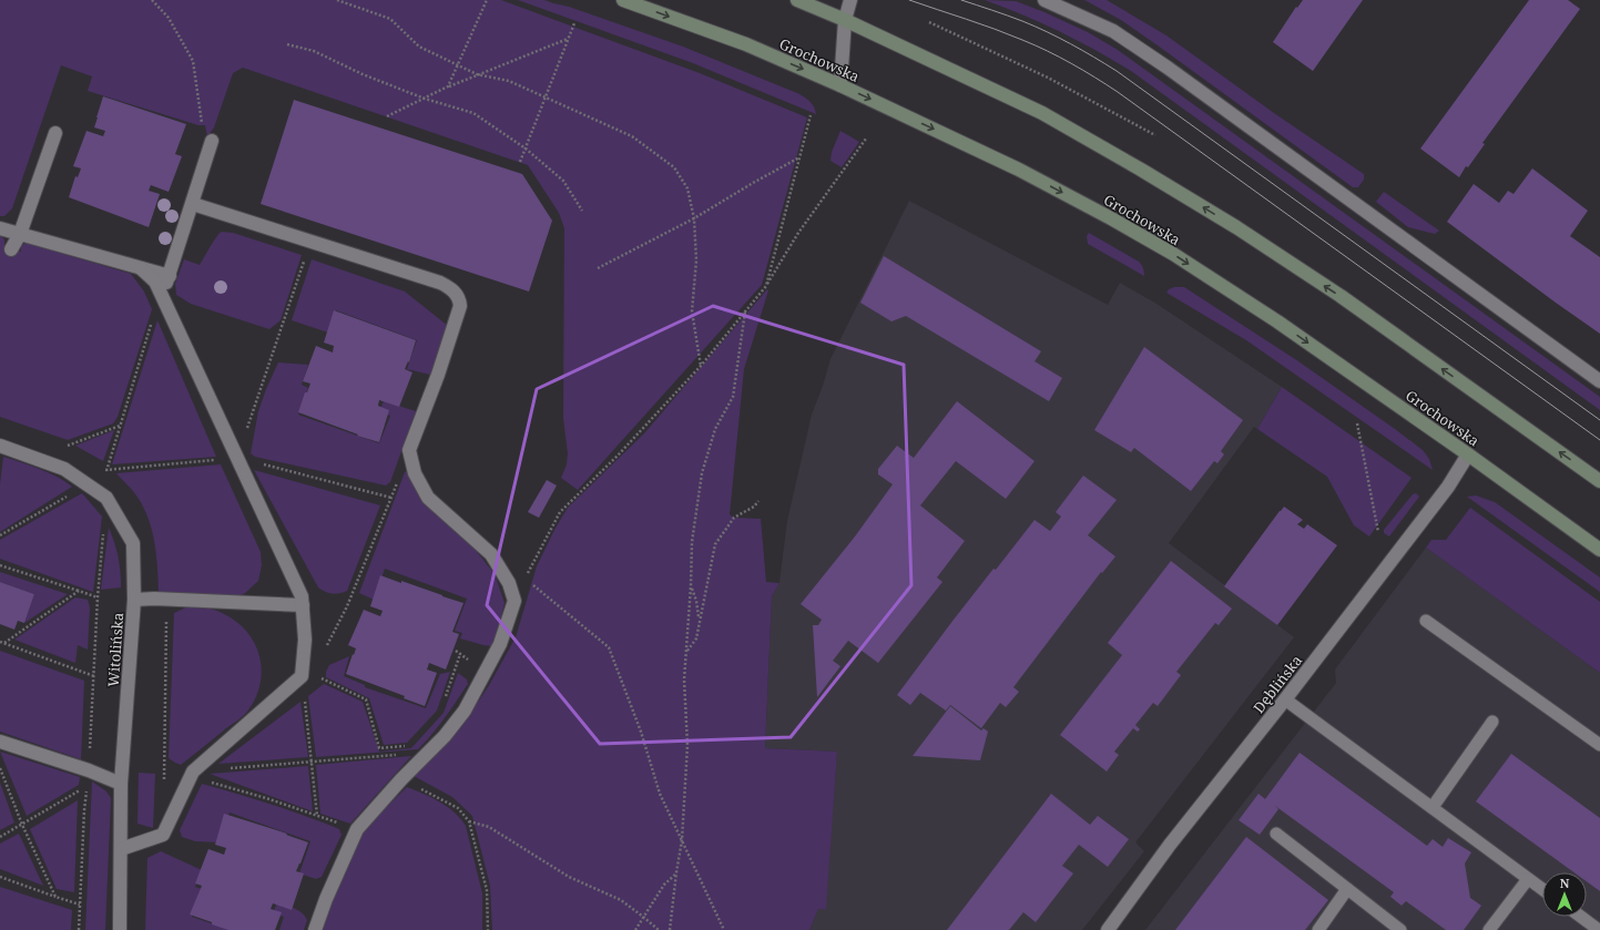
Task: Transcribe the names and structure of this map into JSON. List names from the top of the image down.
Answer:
{
  "streets": {
    "main road": ["Grochowska"],
    "street": ["Witolińska", "Dęblińska"]
  },
  "crossings": [
    ["Grochowska", "Dęblińska"]
  ],
  "north": "top"
}
